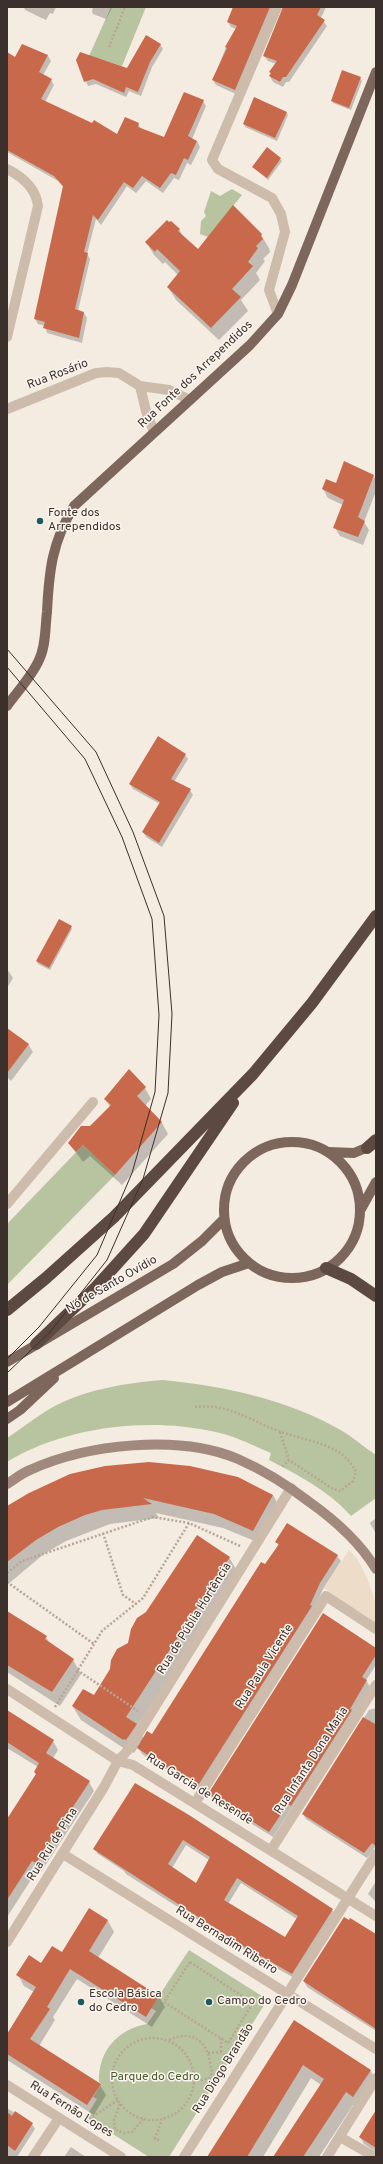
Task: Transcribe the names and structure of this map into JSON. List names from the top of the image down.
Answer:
{
  "streets": {
    "main road": ["Rua Fonte dos Arrependidos", "Nó de Santo Ovídio"],
    "street": [
      "Rua Rosário",
      "Rua de Públia Hortência",
      "Rua Paula Vicente",
      "Rua Infanta Dona Maria",
      "Rua Garcia de Resende",
      "Rua Rui de Pina",
      "Rua Bernadim Ribeiro",
      "Rua Diogo Brandão",
      "Rua Fernão Lopes"
    ]
  },
  "crossings": [
    ["Rua Rosário", "Rua Fonte dos Arrependidos"],
    ["Rua de Públia Hortência", "Rua Garcia de Resende"],
    ["Rua de Públia Hortência", "Rua Rui de Pina"],
    ["Rua Paula Vicente", "Rua Garcia de Resende"],
    ["Rua Infanta Dona Maria", "Rua Garcia de Resende"],
    ["Rua Garcia de Resende", "Rua Rui de Pina"],
    ["Rua Garcia de Resende", "Rua Diogo Brandão"],
    ["Rua Rui de Pina", "Rua Bernadim Ribeiro"],
    ["Rua Bernadim Ribeiro", "Rua Diogo Brandão"]
  ],
  "parks": ["Parque do Cedro"],
  "places": ["Fonte dos Arrependidos", "Escola Básica do Cedro", "Campo do Cedro"]
}
